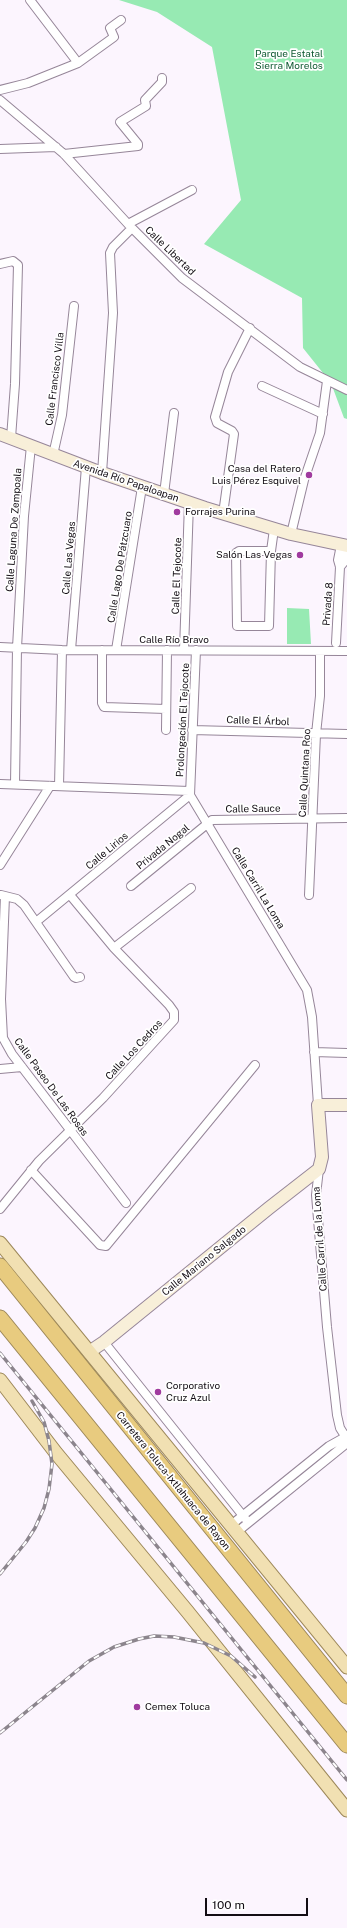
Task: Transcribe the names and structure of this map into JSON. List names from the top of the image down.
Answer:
{
  "streets": {
    "highway": ["Carretera Toluca-Ixtlahuaca de Rayon"],
    "street": [
      "Calle Libertad",
      "Calle Francisco Villa",
      "Avenida Río Papaloapan",
      "Calle Laguna De Zempoala",
      "Calle Las Vegas",
      "Calle Lago De Pátzcuaro",
      "Calle El Tejocote",
      "Privada 8",
      "Calle Río Bravo",
      "Prolongación El Tejocote",
      "Calle El Árbol",
      "Calle Quintana Roo",
      "Calle Sauce",
      "Privada Nogal",
      "Calle Lirios",
      "Calle Carril La Loma",
      "Calle Los Cedros",
      "Calle Paseo De Las Rosas",
      "Calle Carril de la Loma",
      "Calle Mariano Salgado"
    ]
  },
  "crossings": [
    ["Calle Francisco Villa", "Avenida Río Papaloapan"],
    ["Avenida Río Papaloapan", "Calle Laguna De Zempoala"],
    ["Avenida Río Papaloapan", "Calle Las Vegas"],
    ["Avenida Río Papaloapan", "Calle Lago De Pátzcuaro"],
    ["Avenida Río Papaloapan", "Calle El Tejocote"],
    ["Avenida Río Papaloapan", "Privada 8"],
    ["Calle Laguna De Zempoala", "Calle Río Bravo"],
    ["Calle Las Vegas", "Calle Río Bravo"],
    ["Calle Lago De Pátzcuaro", "Calle Río Bravo"],
    ["Calle El Tejocote", "Calle Río Bravo"],
    ["Calle Río Bravo", "Prolongación El Tejocote"],
    ["Calle Río Bravo", "Calle Quintana Roo"],
    ["Prolongación El Tejocote", "Calle El Árbol"],
    ["Prolongación El Tejocote", "Calle Lirios"],
    ["Prolongación El Tejocote", "Calle Carril La Loma"],
    ["Calle El Árbol", "Calle Quintana Roo"],
    ["Calle Quintana Roo", "Calle Sauce"],
    ["Calle Sauce", "Privada Nogal"],
    ["Calle Sauce", "Calle Carril La Loma"],
    ["Privada Nogal", "Calle Carril La Loma"],
    ["Calle Lirios", "Calle Carril La Loma"],
    ["Calle Lirios", "Calle Los Cedros"],
    ["Calle Carril La Loma", "Calle Carril de la Loma"],
    ["Calle Los Cedros", "Calle Paseo De Las Rosas"],
    ["Calle Carril de la Loma", "Calle Mariano Salgado"],
    ["Calle Mariano Salgado", "Carretera Toluca-Ixtlahuaca de Rayon"]
  ],
  "parks": ["Parque Estatal Sierra Morelos"],
  "places": [
    "Casa del Ratero Luis Pérez Esquivel",
    "Forrajes Purina",
    "Salón Las Vegas",
    "Corporativo Cruz Azul",
    "Cemex Toluca"
  ],
  "scale_bar": "100 m"
}
